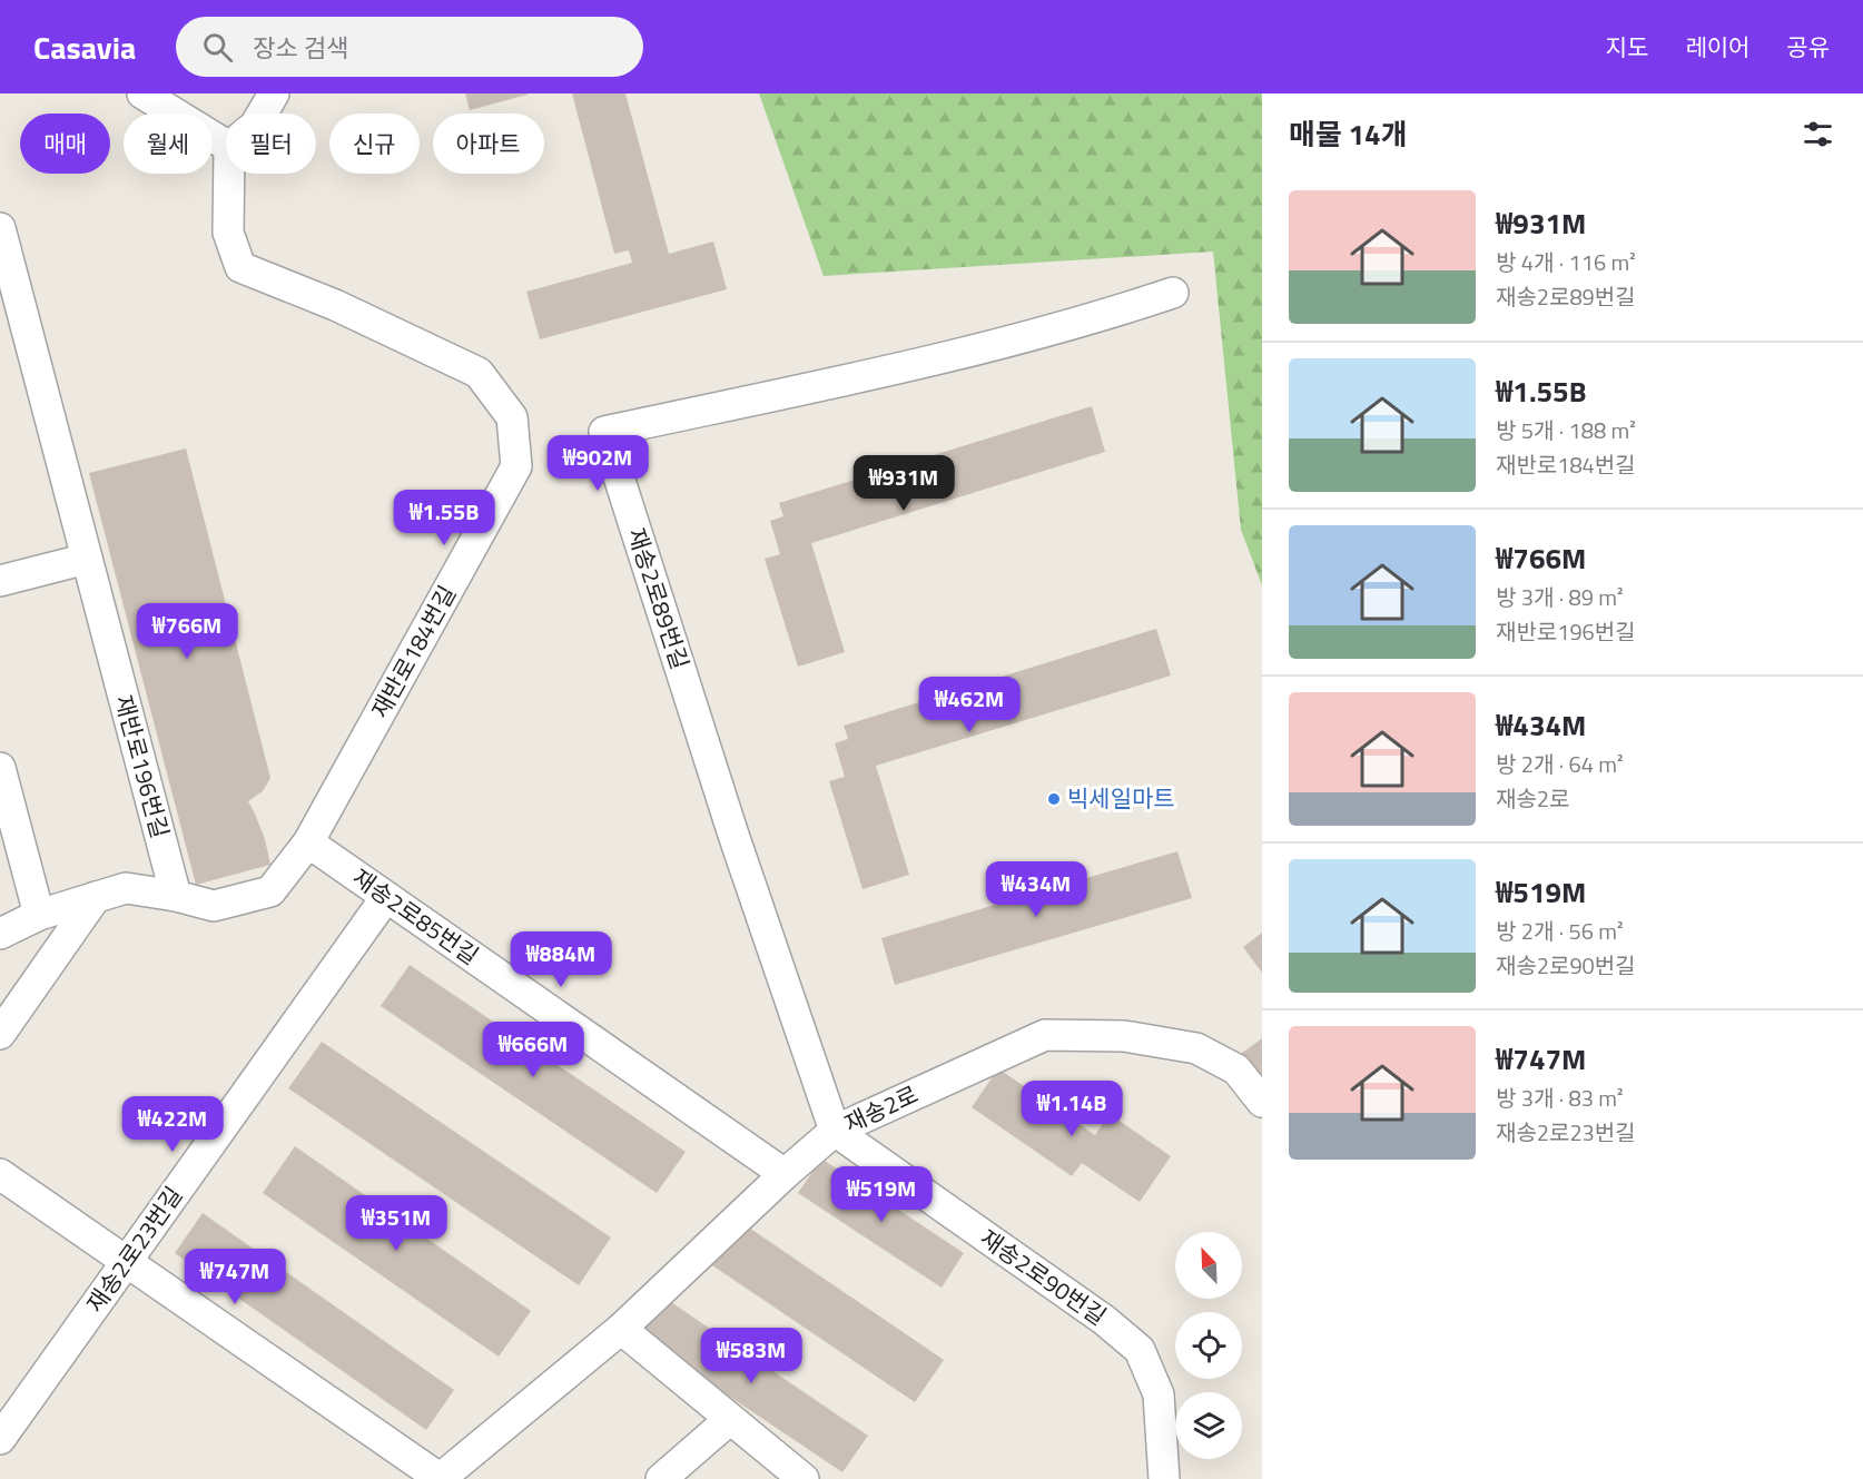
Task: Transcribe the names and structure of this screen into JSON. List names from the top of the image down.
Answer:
{
  "streets": {
    "street": [
      "재송2로89번길",
      "재반로184번길",
      "재반로196번길",
      "재송2로85번길",
      "재송2로",
      "재송2로23번길",
      "재송2로90번길"
    ]
  },
  "crossings": [
    ["재송2로89번길", "재송2로"],
    ["재송2로89번길", "재송2로90번길"],
    ["재반로184번길", "재반로196번길"],
    ["재반로184번길", "재송2로85번길"],
    ["재송2로85번길", "재송2로"],
    ["재송2로85번길", "재송2로23번길"],
    ["재송2로", "재송2로90번길"]
  ],
  "places": ["빅세일마트"],
  "north": "top left",
  "page": {
    "header": "Casavia",
    "search": "장소 검색",
    "nav": ["지도", "레이어", "공유"],
    "heading": "매물 14개",
    "chip": [
      "매매",
      "월세",
      "필터",
      "신규",
      "아파트"
    ],
    "list": [
      {
        "name": "₩931M",
        "note": "방 4개 · 116 m² · 재송2로89번길"
      },
      {
        "name": "₩1.55B",
        "note": "방 5개 · 188 m² · 재반로184번길"
      },
      {
        "name": "₩766M",
        "note": "방 3개 · 89 m² · 재반로196번길"
      },
      {
        "name": "₩434M",
        "note": "방 2개 · 64 m² · 재송2로"
      },
      {
        "name": "₩519M",
        "note": "방 2개 · 56 m² · 재송2로90번길"
      },
      {
        "name": "₩747M",
        "note": "방 3개 · 83 m² · 재송2로23번길"
      }
    ],
    "price": [
      "₩902M",
      "₩931M",
      "₩1.55B",
      "₩766M",
      "₩462M",
      "₩434M",
      "₩884M",
      "₩666M",
      "₩1.14B",
      "₩422M",
      "₩519M",
      "₩351M",
      "₩747M",
      "₩583M"
    ]
  }
}
